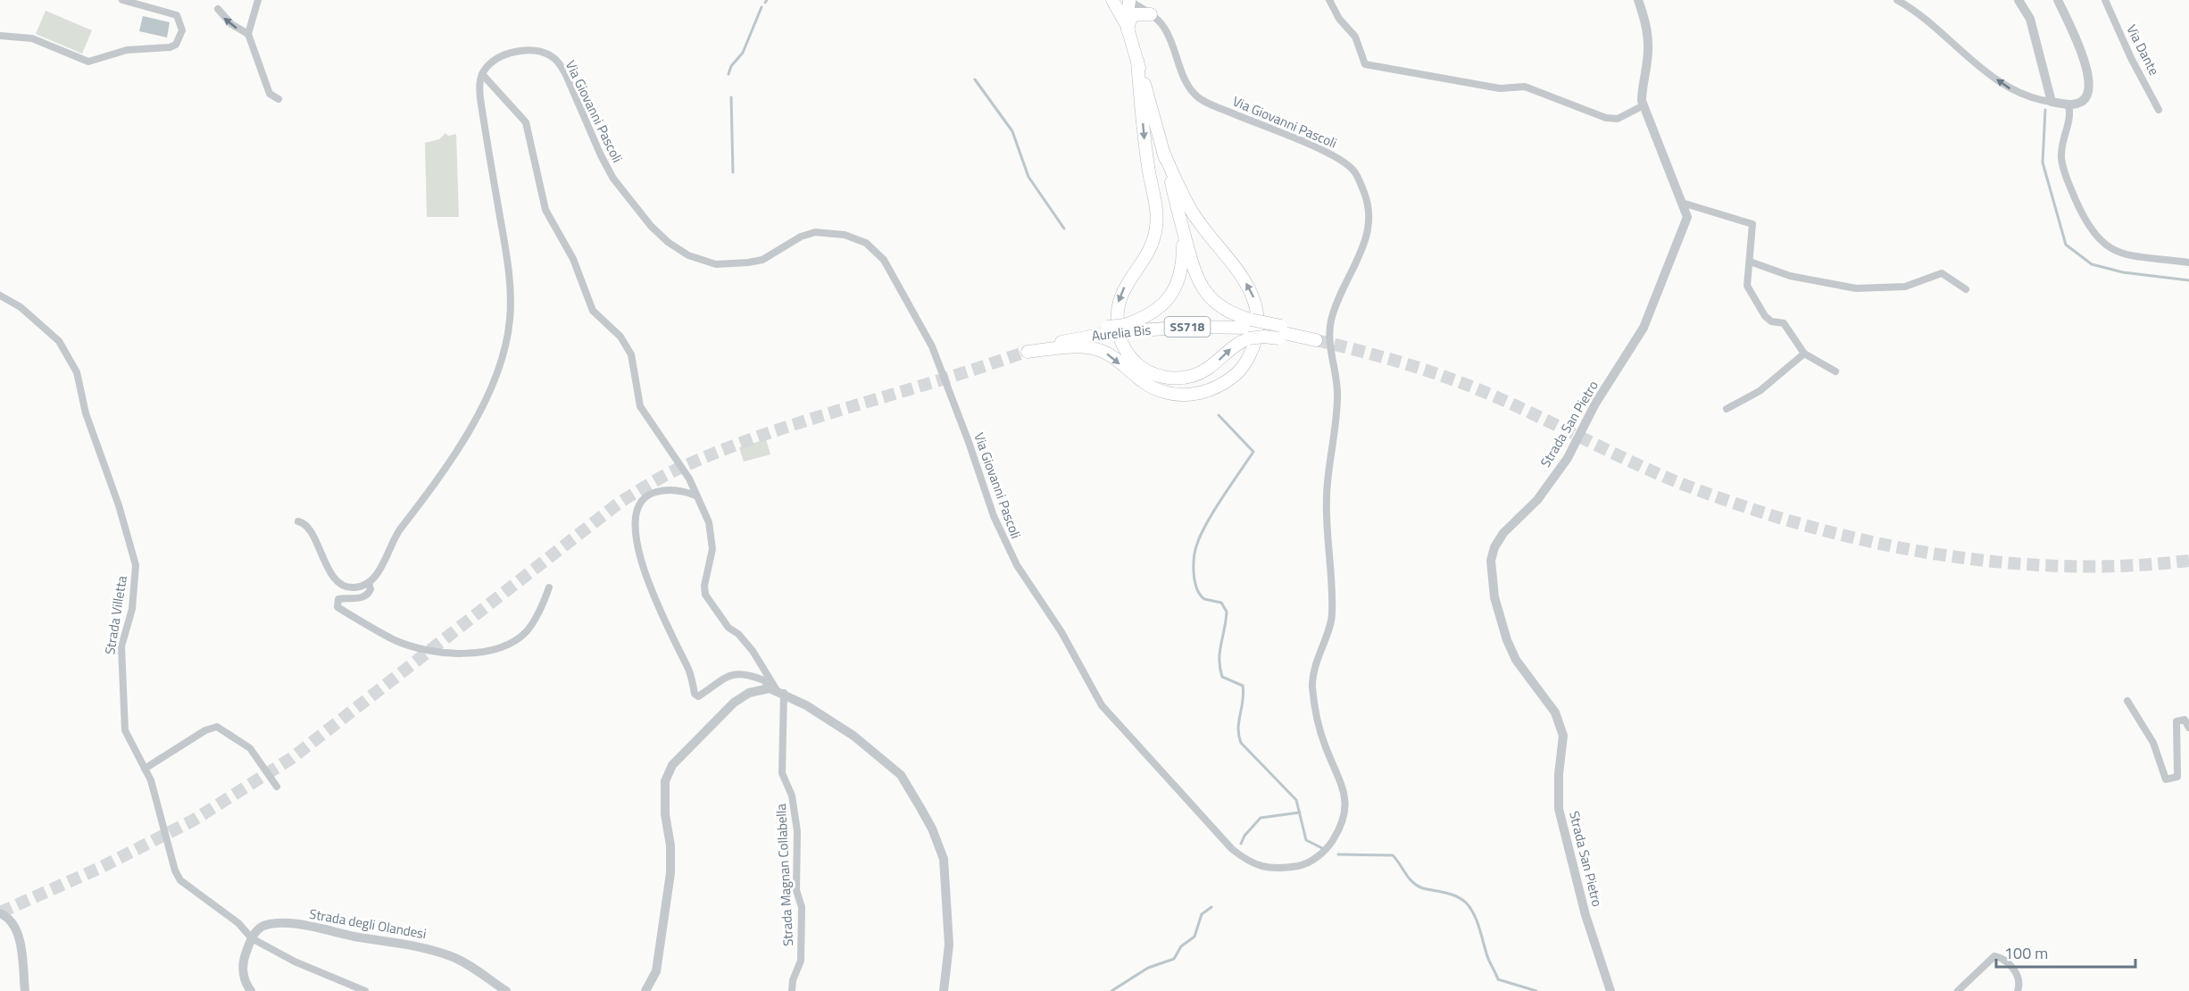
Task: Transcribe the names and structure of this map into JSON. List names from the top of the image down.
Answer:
{
  "streets": {
    "highway": ["SS718", "Aurelia Bis"],
    "street": [
      "Via Dante",
      "Via Giovanni Pascoli",
      "Strada San Pietro",
      "Strada Villetta",
      "Strada Magnan Collabella",
      "Strada degli Olandesi"
    ]
  },
  "crossings": [
    ["Strada Villetta", "Strada degli Olandesi"]
  ],
  "scale_bar": "100 m"
}
